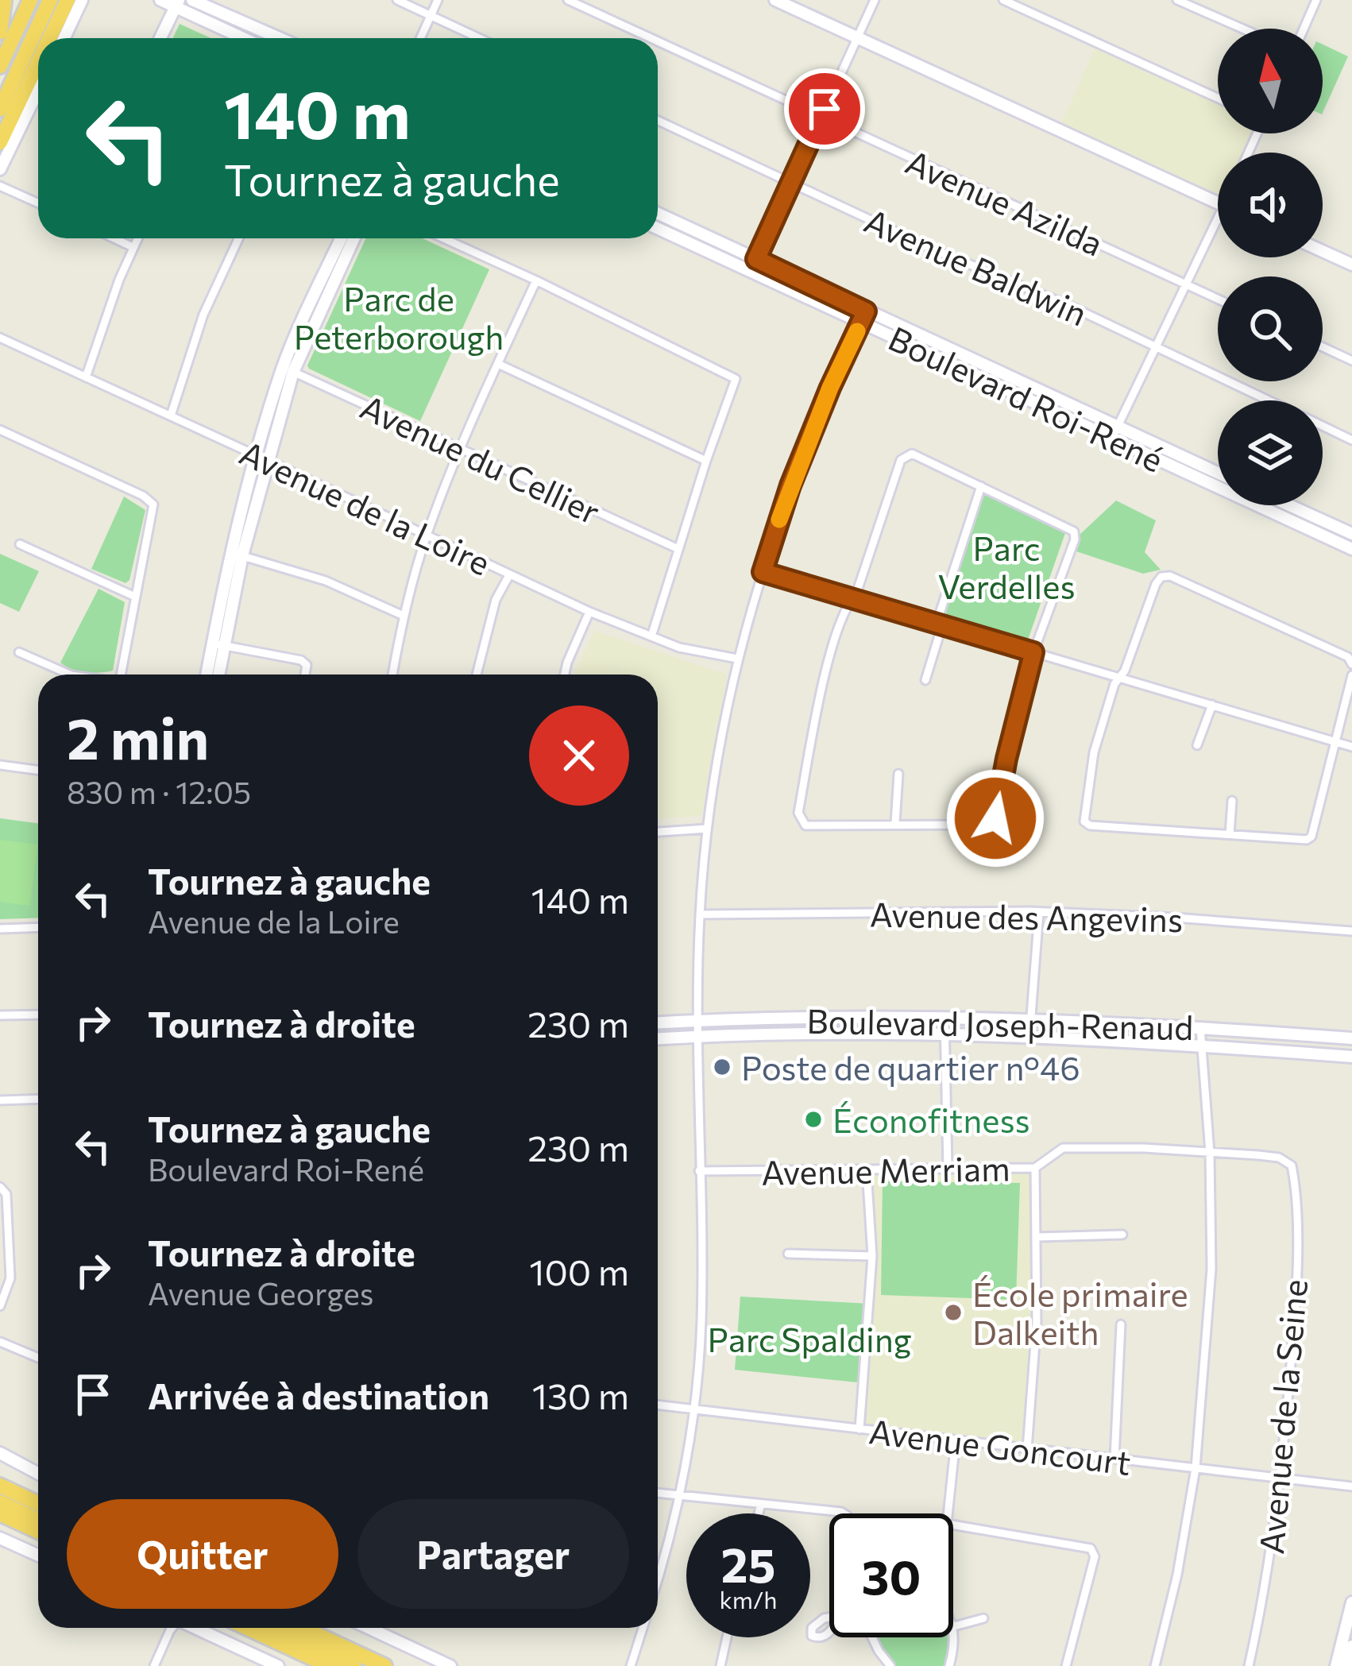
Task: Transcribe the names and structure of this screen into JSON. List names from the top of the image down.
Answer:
{
  "streets": {
    "street": [
      "Avenue Azilda",
      "Avenue Baldwin",
      "Boulevard Roi-René",
      "Avenue du Cellier",
      "Avenue de la Loire",
      "Avenue des Angevins",
      "Boulevard Joseph-Renaud",
      "Avenue Merriam",
      "Avenue de la Seine",
      "Avenue Goncourt"
    ]
  },
  "crossings": [
    ["Avenue Merriam", "Avenue de la Seine"],
    ["Avenue de la Seine", "Avenue Goncourt"]
  ],
  "parks": ["Parc de Peterborough", "Parc Verdelles", "Parc Spalding"],
  "places": ["Poste de quartier n°46", "Éconofitness", "École primaire Dalkeith"],
  "north": "top",
  "page": {
    "turn": ["140 m", "Tournez à gauche"],
    "heading": ["2 min", "830 m · 12:05"],
    "list": [
      {
        "name": "Tournez à gauche",
        "note": "Avenue de la Loire",
        "value": "140 m"
      },
      {
        "name": "Tournez à droite",
        "value": "230 m"
      },
      {
        "name": "Tournez à gauche",
        "note": "Boulevard Roi-René",
        "value": "230 m"
      },
      {
        "name": "Tournez à droite",
        "note": "Avenue Georges",
        "value": "100 m"
      },
      {
        "name": "Arrivée à destination",
        "value": "130 m"
      }
    ],
    "buttons": ["Quitter", "Partager"],
    "speed": "25 km/h",
    "limit": "30"
  }
}
